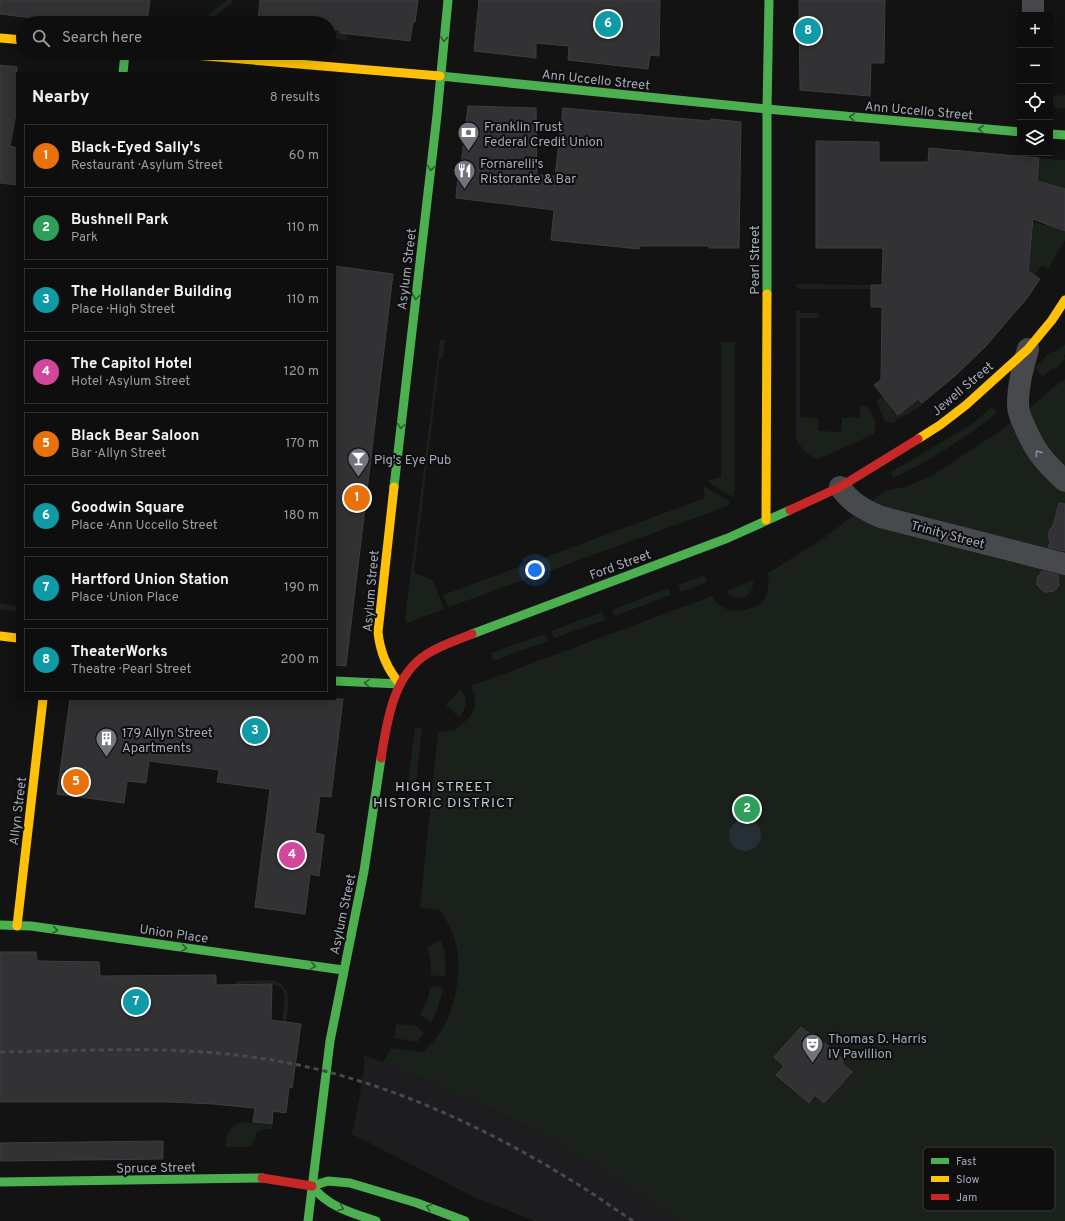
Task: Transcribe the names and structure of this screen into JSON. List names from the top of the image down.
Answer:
{
  "streets": {
    "main road": [
      "Ann Uccello Street",
      "Pearl Street",
      "Asylum Street",
      "Jewell Street",
      "Ford Street",
      "Allyn Street",
      "Union Place",
      "Spruce Street"
    ],
    "street": ["Trinity Street"]
  },
  "crossings": [
    ["Ann Uccello Street", "Pearl Street"],
    ["Ann Uccello Street", "Asylum Street"],
    ["Pearl Street", "Ford Street"],
    ["Asylum Street", "Ford Street"],
    ["Asylum Street", "Union Place"],
    ["Asylum Street", "Spruce Street"],
    ["Jewell Street", "Ford Street"],
    ["Trinity Street", "Ford Street"],
    ["Allyn Street", "Union Place"]
  ],
  "one_way": ["Asylum Street", "Union Place"],
  "districts": ["HIGH STREET HISTORIC DISTRICT"],
  "places": {
    "bank": ["Franklin Trust Federal Credit Union"],
    "restaurant": ["Fornarelli's Ristorante & Bar"],
    "bar": ["Pig's Eye Pub"],
    "building": ["179 Allyn Street Apartments"],
    "theatre": ["Thomas D. Harris IV Pavillion"]
  },
  "legend": ["Fast", "Slow", "Jam"],
  "page": {
    "pins": [
      "6",
      "8",
      "1",
      "3",
      "5",
      "2",
      "4",
      "7"
    ],
    "map_buttons": ["+", "−"],
    "search": "Search here",
    "heading": ["Nearby", "8 results"],
    "list": [
      {
        "mark": "1",
        "name": "Black-Eyed Sally's",
        "note": "Restaurant · Asylum Street",
        "value": "60 m"
      },
      {
        "mark": "2",
        "name": "Bushnell Park",
        "note": "Park",
        "value": "110 m"
      },
      {
        "mark": "3",
        "name": "The Hollander Building",
        "note": "Place · High Street",
        "value": "110 m"
      },
      {
        "mark": "4",
        "name": "The Capitol Hotel",
        "note": "Hotel · Asylum Street",
        "value": "120 m"
      },
      {
        "mark": "5",
        "name": "Black Bear Saloon",
        "note": "Bar · Allyn Street",
        "value": "170 m"
      },
      {
        "mark": "6",
        "name": "Goodwin Square",
        "note": "Place · Ann Uccello Street",
        "value": "180 m"
      },
      {
        "mark": "7",
        "name": "Hartford Union Station",
        "note": "Place · Union Place",
        "value": "190 m"
      },
      {
        "mark": "8",
        "name": "TheaterWorks",
        "note": "Theatre · Pearl Street",
        "value": "200 m"
      }
    ]
  }
}
